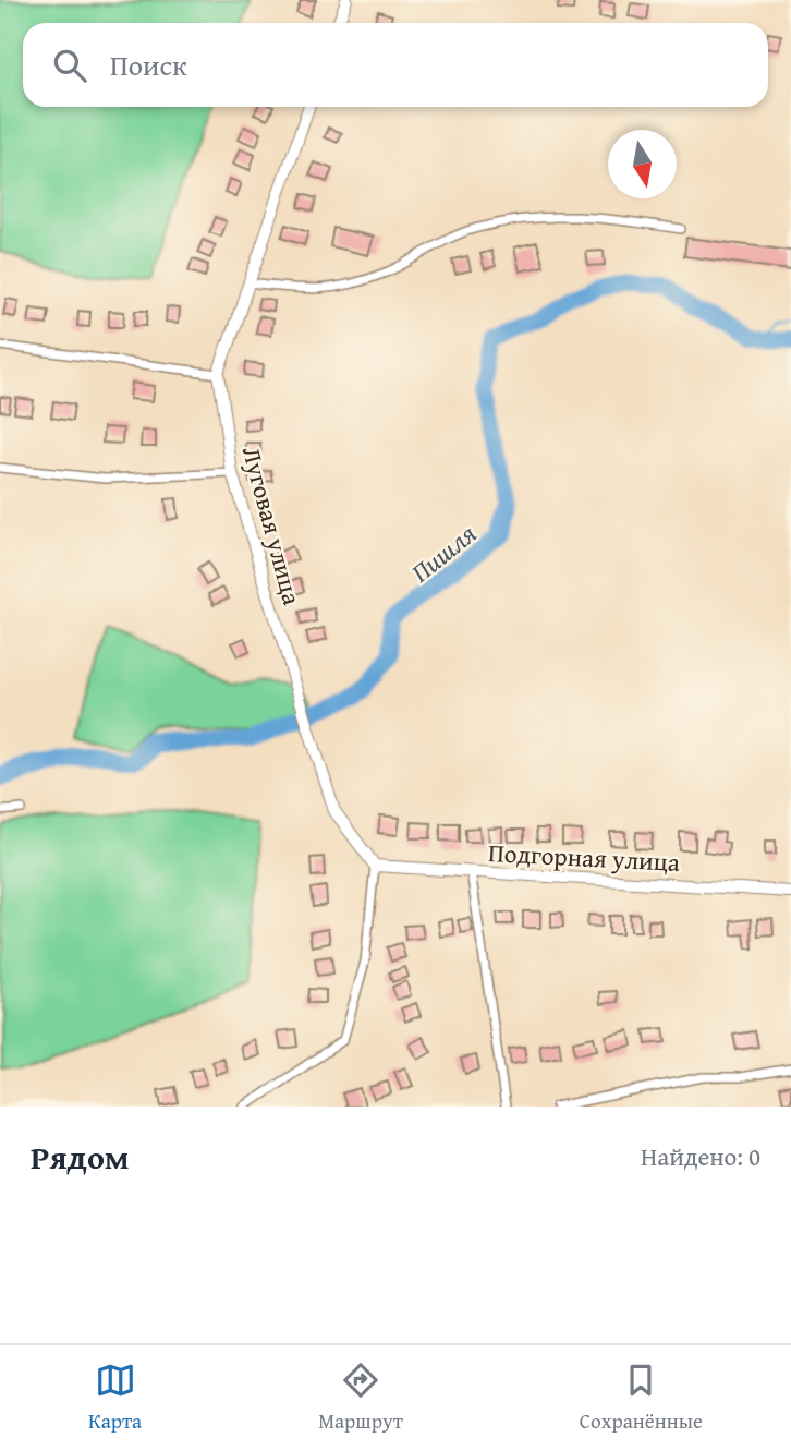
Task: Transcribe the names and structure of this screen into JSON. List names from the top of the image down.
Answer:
{
  "streets": {
    "street": ["Луговая улица", "Подгорная улица"]
  },
  "crossings": [
    ["Луговая улица", "Подгорная улица"]
  ],
  "water": ["Пишля"],
  "north": "bottom",
  "page": {
    "search": "Поиск",
    "heading": ["Рядом", "Найдено: 0"],
    "nav": ["Карта", "Маршрут", "Сохранённые"]
  }
}
